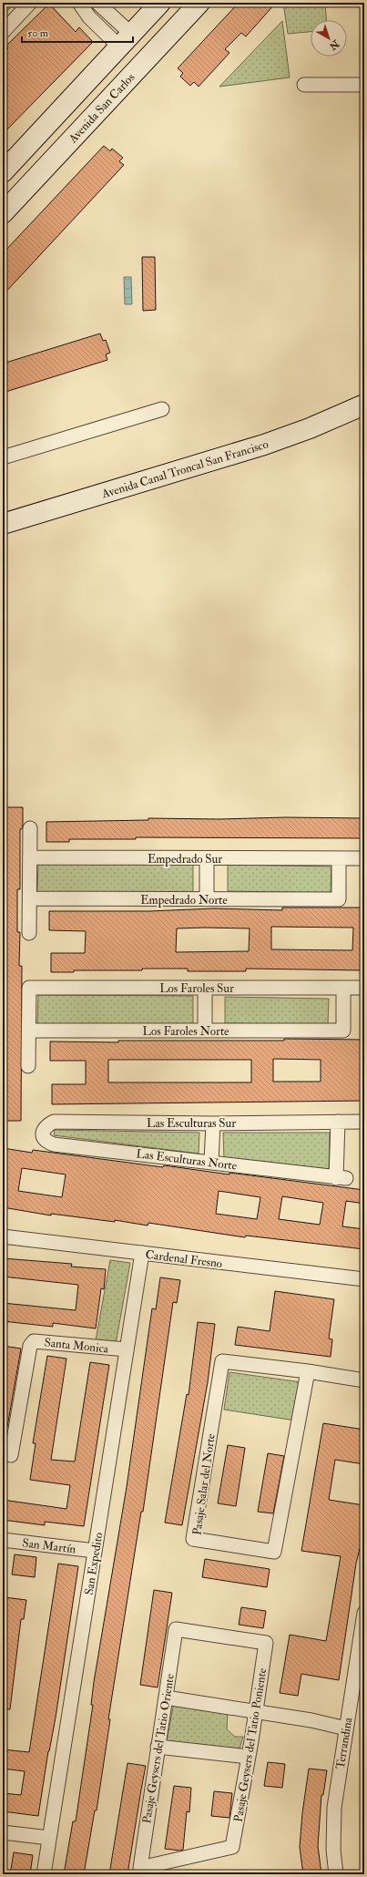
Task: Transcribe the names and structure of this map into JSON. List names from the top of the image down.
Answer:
{
  "streets": {
    "main road": ["Avenida San Carlos", "Avenida Canal Troncal San Francisco"],
    "street": [
      "Empedrado Sur",
      "Empedrado Norte",
      "Los Faroles Sur",
      "Los Faroles Norte",
      "Las Esculturas Sur",
      "Las Esculturas Norte",
      "Cardenal Fresno",
      "Santa Monica",
      "Pasaje Salar del Norte",
      "San Martín",
      "San Expedito",
      "Terrandina",
      "Pasaje Geysers del Tatio Poniente",
      "Pasaje Geysers del Tatio Oriente"
    ]
  },
  "crossings": [
    ["Empedrado Sur", "Empedrado Norte"],
    ["Los Faroles Sur", "Los Faroles Norte"],
    ["Las Esculturas Sur", "Las Esculturas Norte"],
    ["Cardenal Fresno", "San Expedito"],
    ["Santa Monica", "San Expedito"],
    ["San Martín", "San Expedito"],
    ["Pasaje Geysers del Tatio Poniente", "Pasaje Geysers del Tatio Oriente"]
  ],
  "scale_bar": "50 m",
  "north": "bottom right"
}
